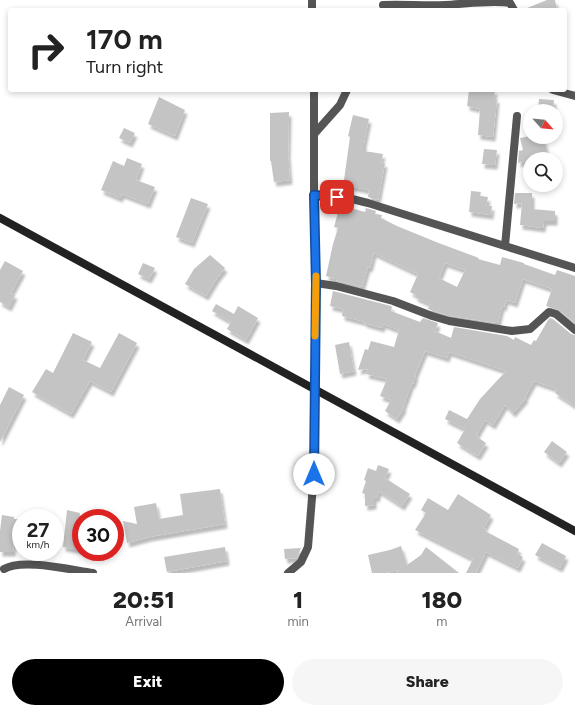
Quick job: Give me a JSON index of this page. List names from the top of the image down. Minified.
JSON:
{"north":"bottom right","page":{"turn":["170 m","Turn right"],"speed":"27 km/h","limit":"30","eta":["20:51","Arrival","1","min","180","m"],"buttons":["Exit","Share"]}}
